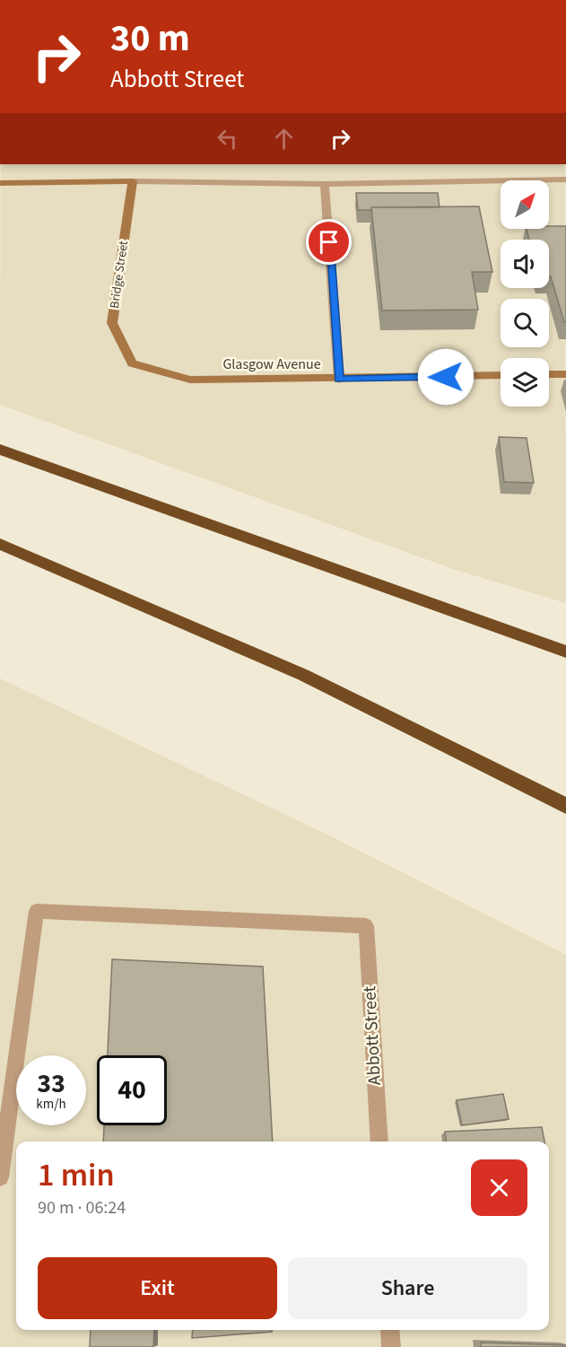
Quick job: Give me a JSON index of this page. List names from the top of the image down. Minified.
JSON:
{"streets":{"street":["Bridge Street","Glasgow Avenue","Abbott Street"]},"crossings":[["Bridge Street","Glasgow Avenue"]],"north":"top right","page":{"turn":["30 m","Abbott Street"],"speed":"33 km/h","limit":"40","heading":["1 min","90 m · 06:24"],"buttons":["Exit","Share"]}}
